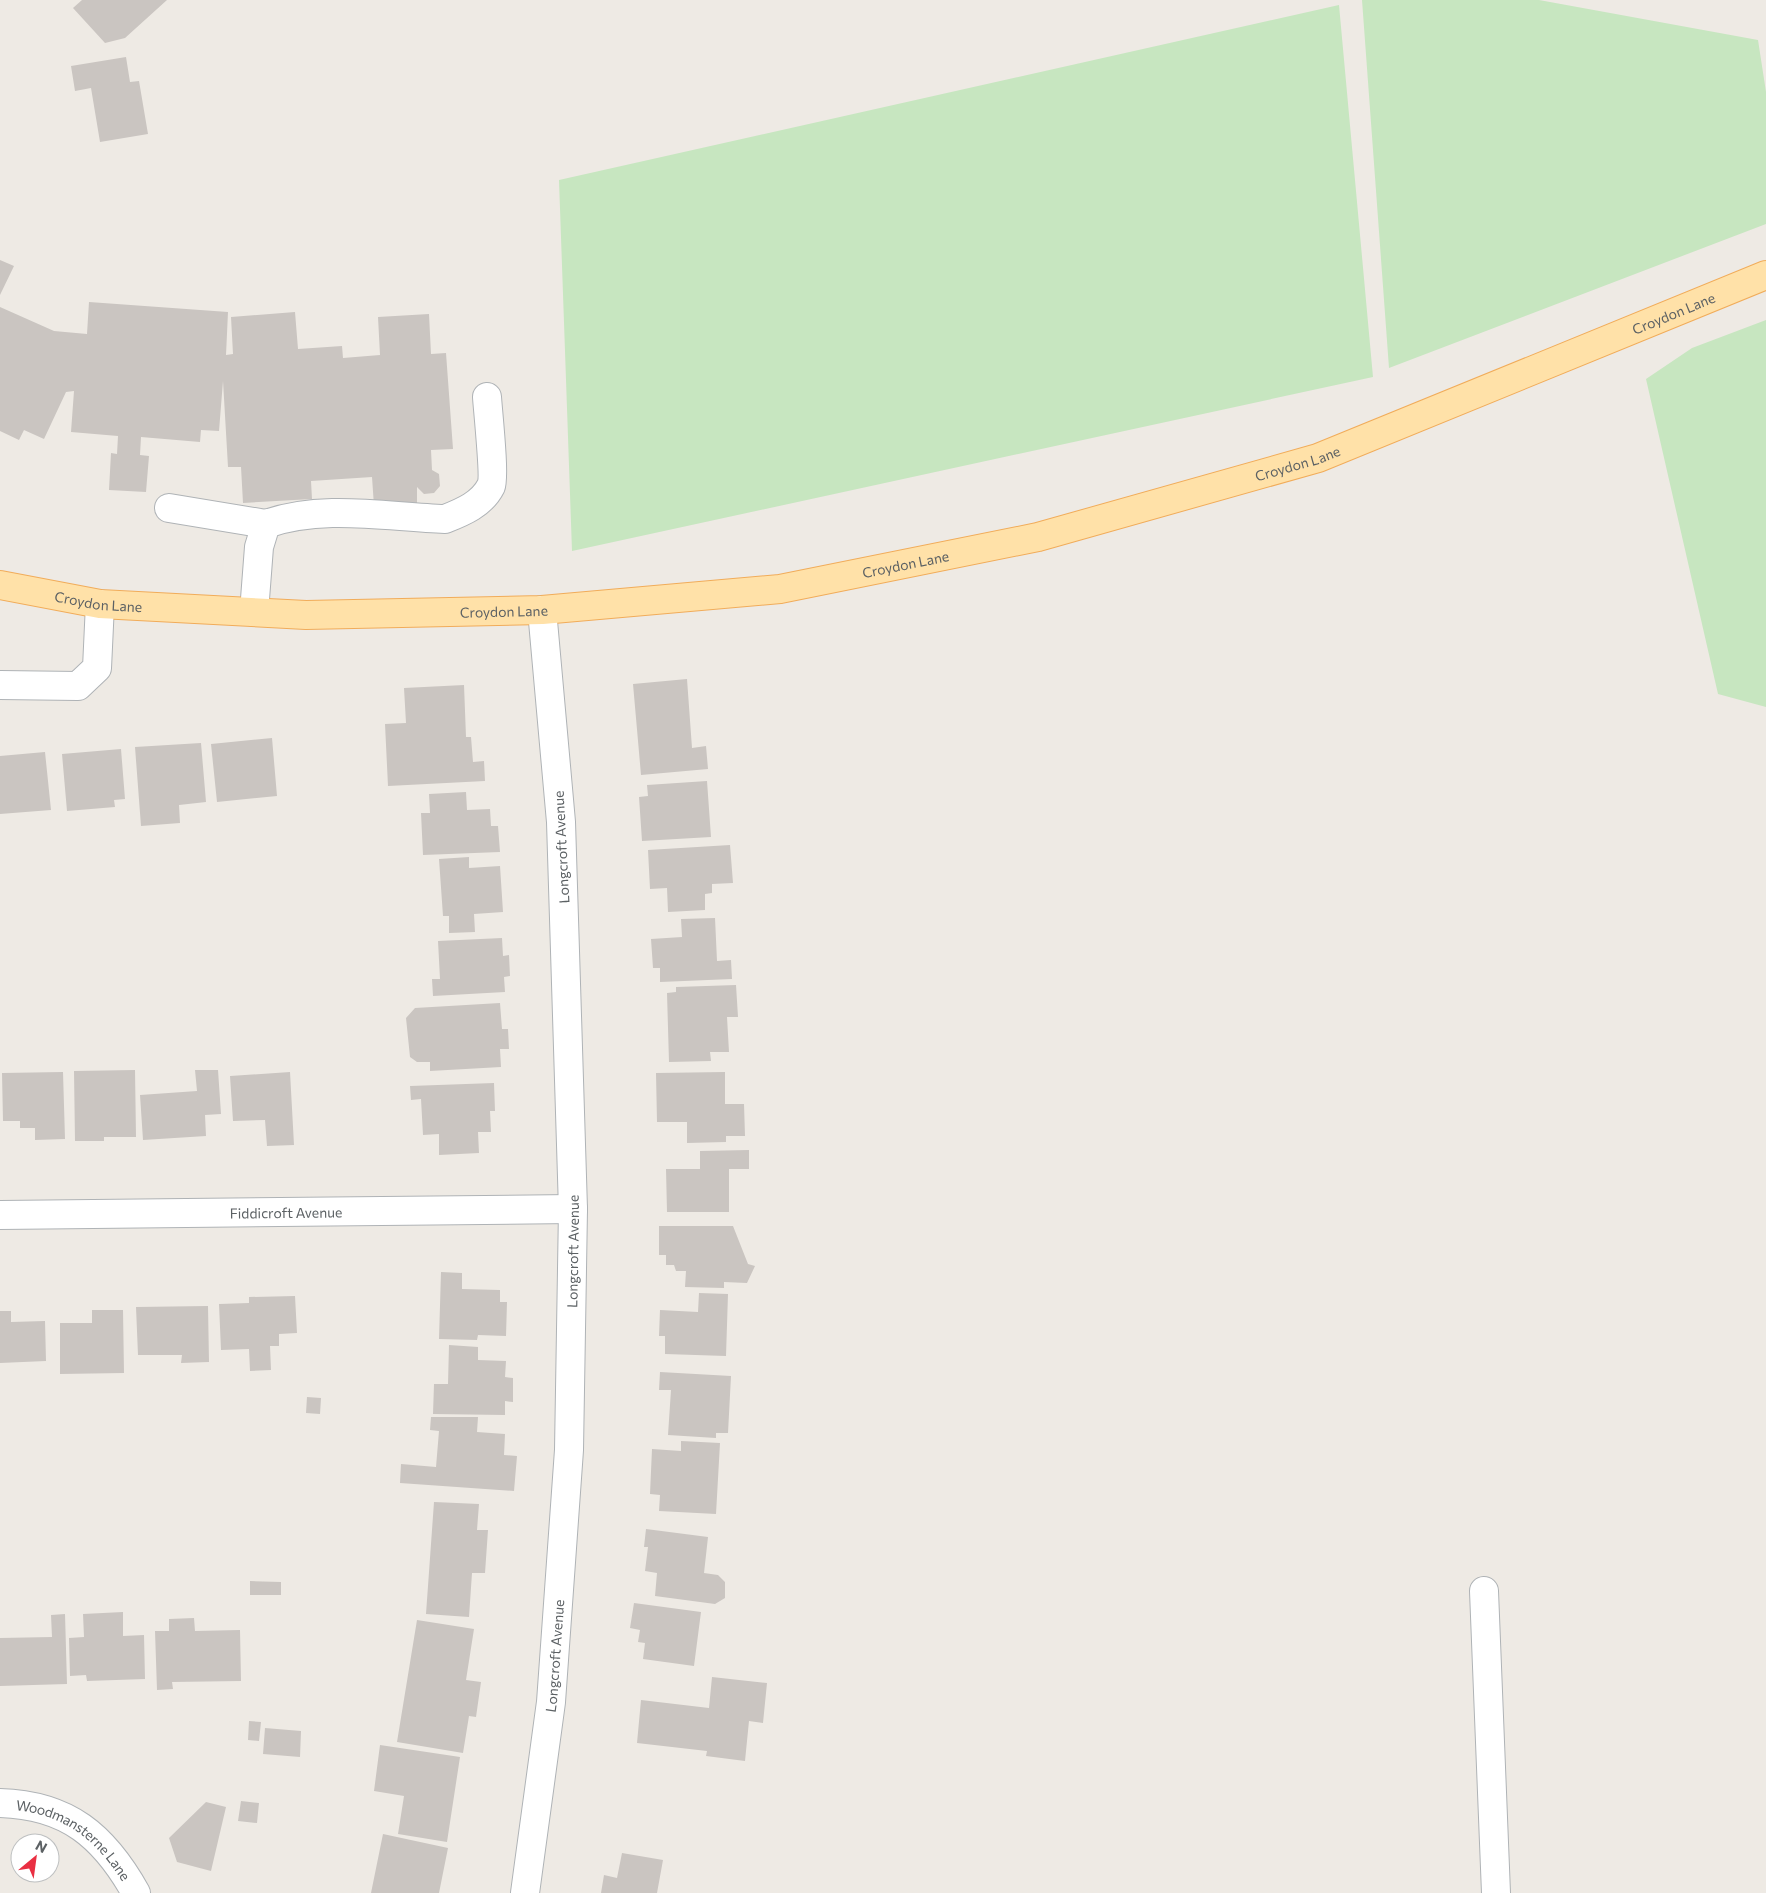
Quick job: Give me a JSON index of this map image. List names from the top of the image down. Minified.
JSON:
{"streets":{"main road":["Croydon Lane"],"street":["Longcroft Avenue","Fiddicroft Avenue","Woodmansterne Lane"]},"crossings":[["Croydon Lane","Longcroft Avenue"],["Longcroft Avenue","Fiddicroft Avenue"]],"north":"top right"}
